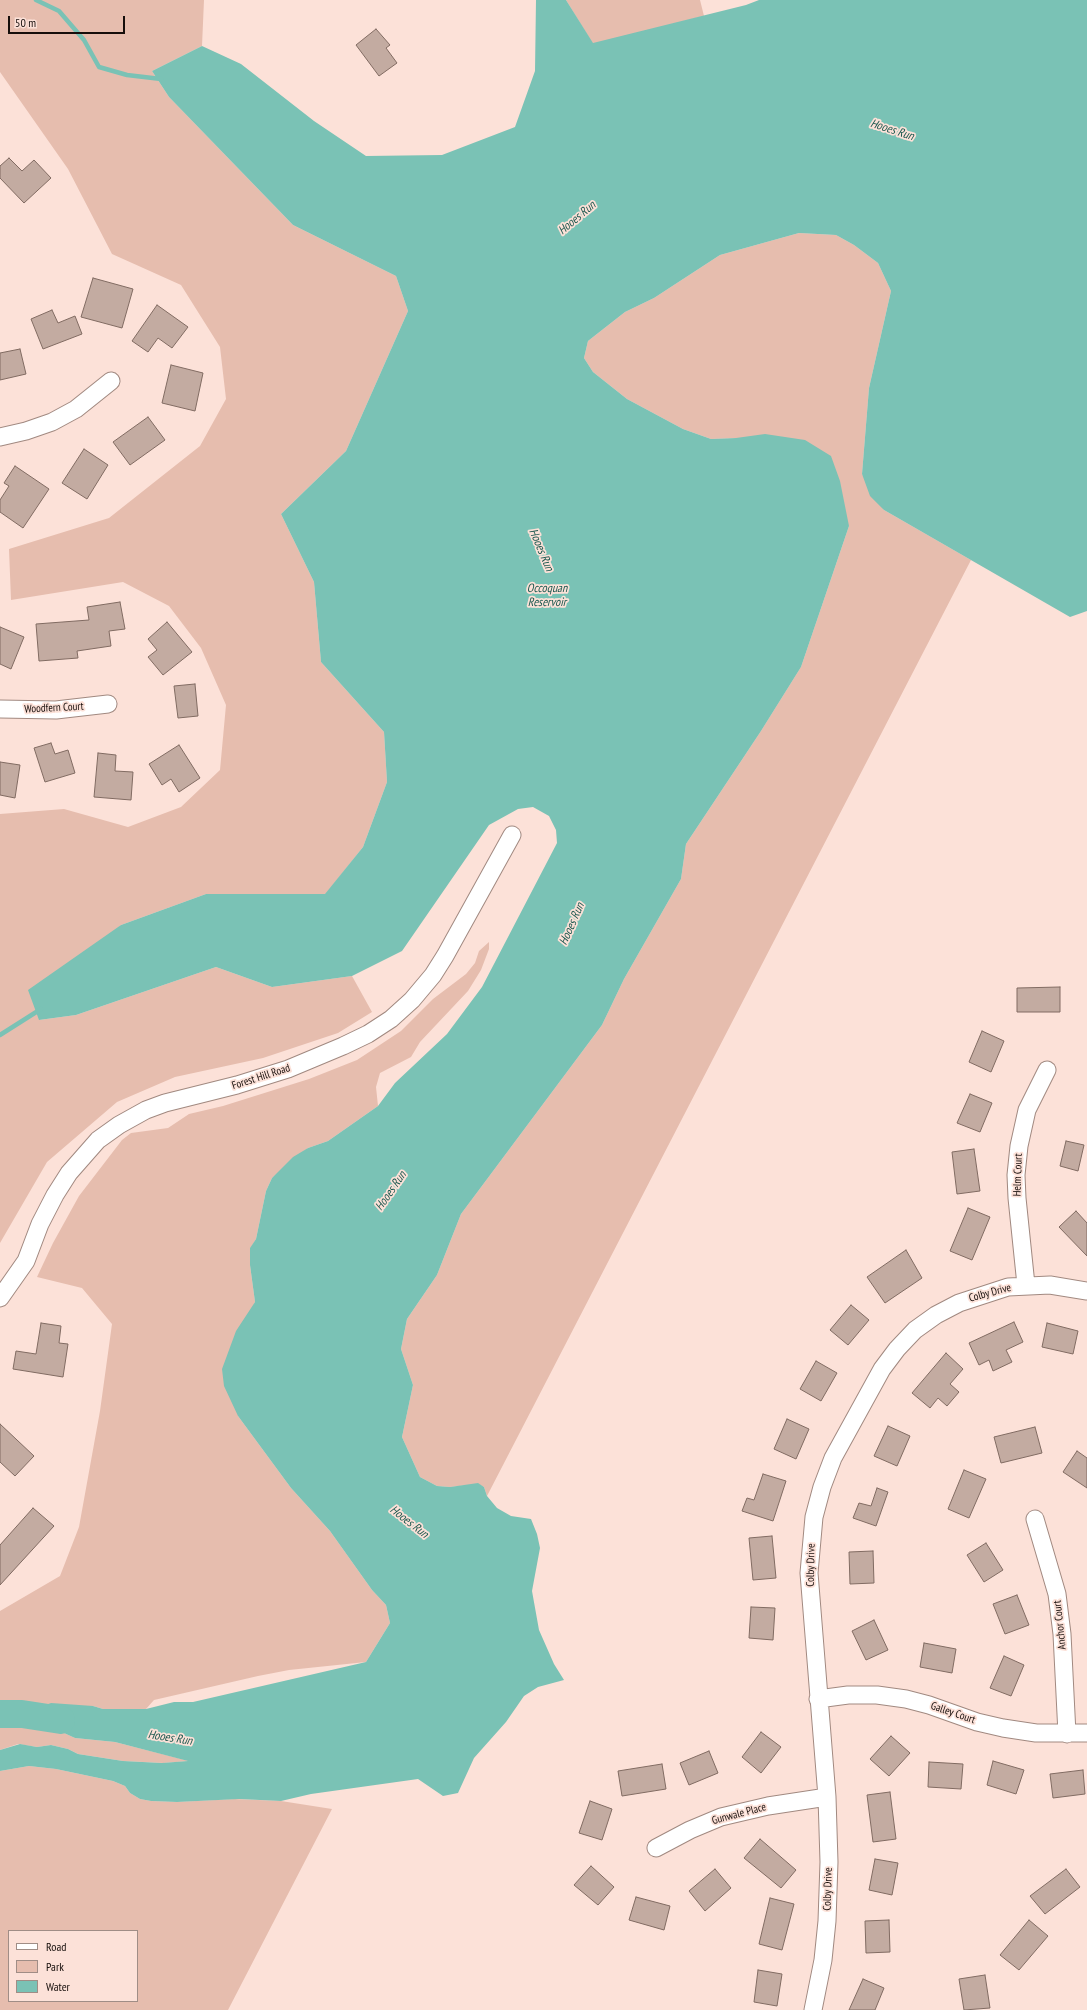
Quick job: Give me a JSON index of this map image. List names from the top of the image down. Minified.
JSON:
{"streets":{"street":["Woodfern Court","Forest Hill Road","Helm Court","Colby Drive","Anchor Court","Galley Court","Gunwale Place"]},"crossings":[["Helm Court","Colby Drive"],["Colby Drive","Galley Court"],["Colby Drive","Gunwale Place"],["Anchor Court","Galley Court"]],"water":["Hooes Run","Occoquan Reservoir"],"legend":["Road","Park","Water"],"scale_bar":"50 m"}
